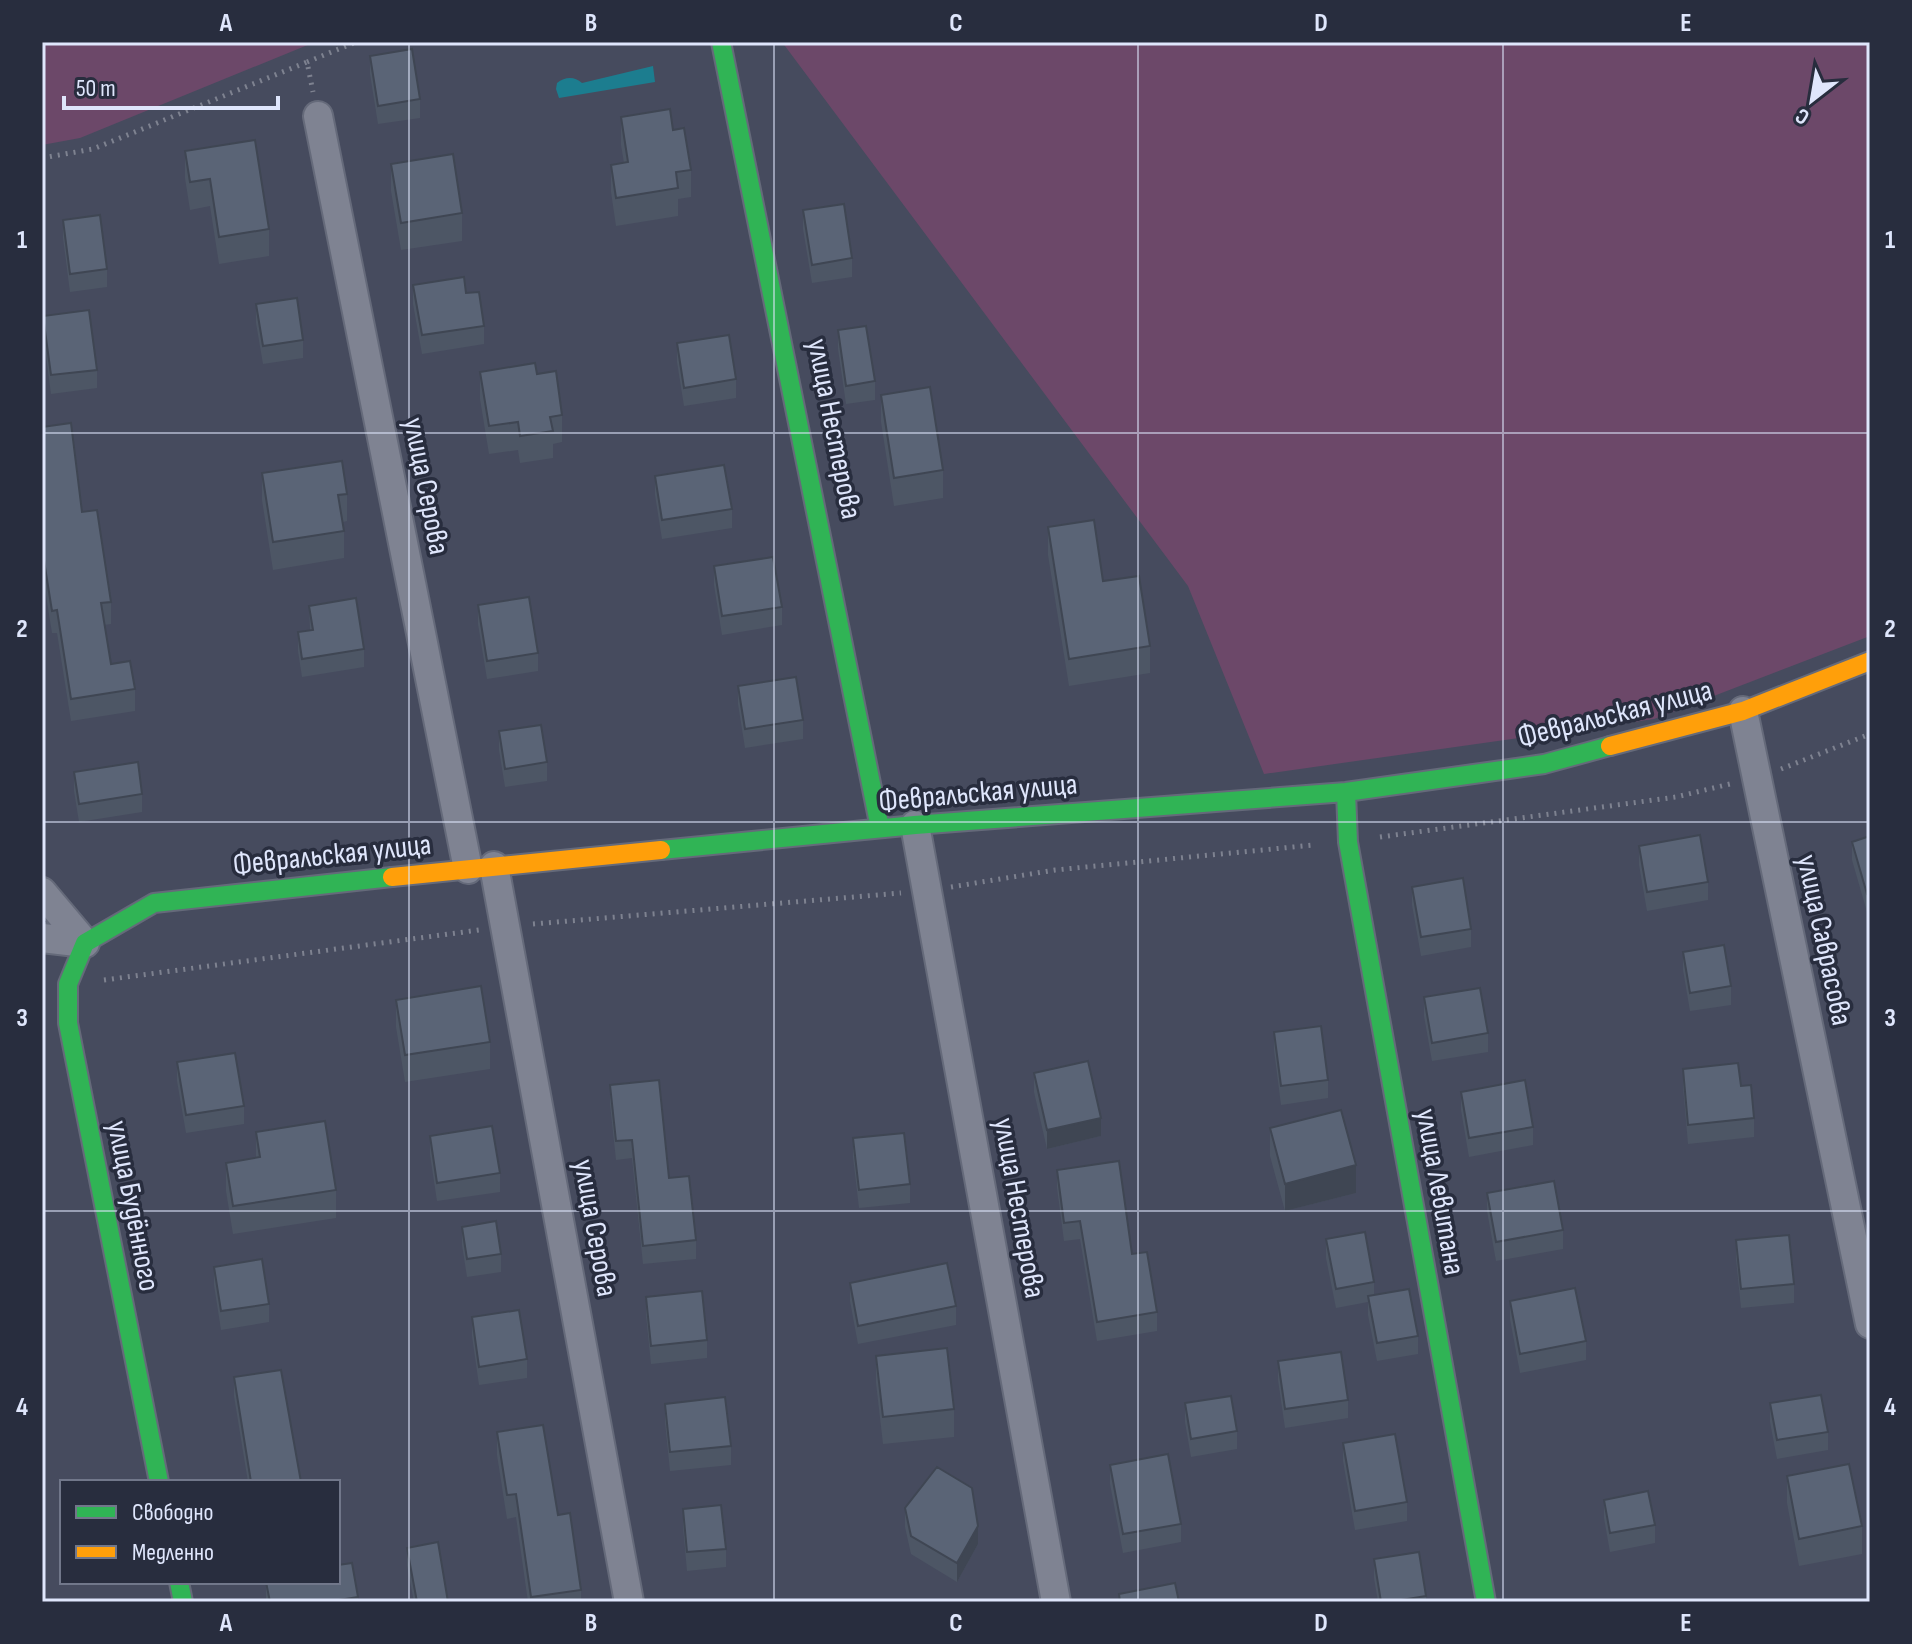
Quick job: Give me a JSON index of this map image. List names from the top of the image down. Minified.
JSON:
{"streets":{"main road":["улица Нестерова","Февральская улица","улица Левитана","улица Будённого"],"street":["улица Серова","улица Саврасова"]},"crossings":[["улица Нестерова","Февральская улица"],["улица Серова","Февральская улица"],["Февральская улица","улица Саврасова"],["Февральская улица","улица Левитана"],["Февральская улица","улица Будённого"]],"legend":["Свободно","Медленно"],"scale_bar":"50 m","north":"bottom left","grid":{"columns":["A","B","C","D","E"],"rows":["1","2","3","4"]}}
